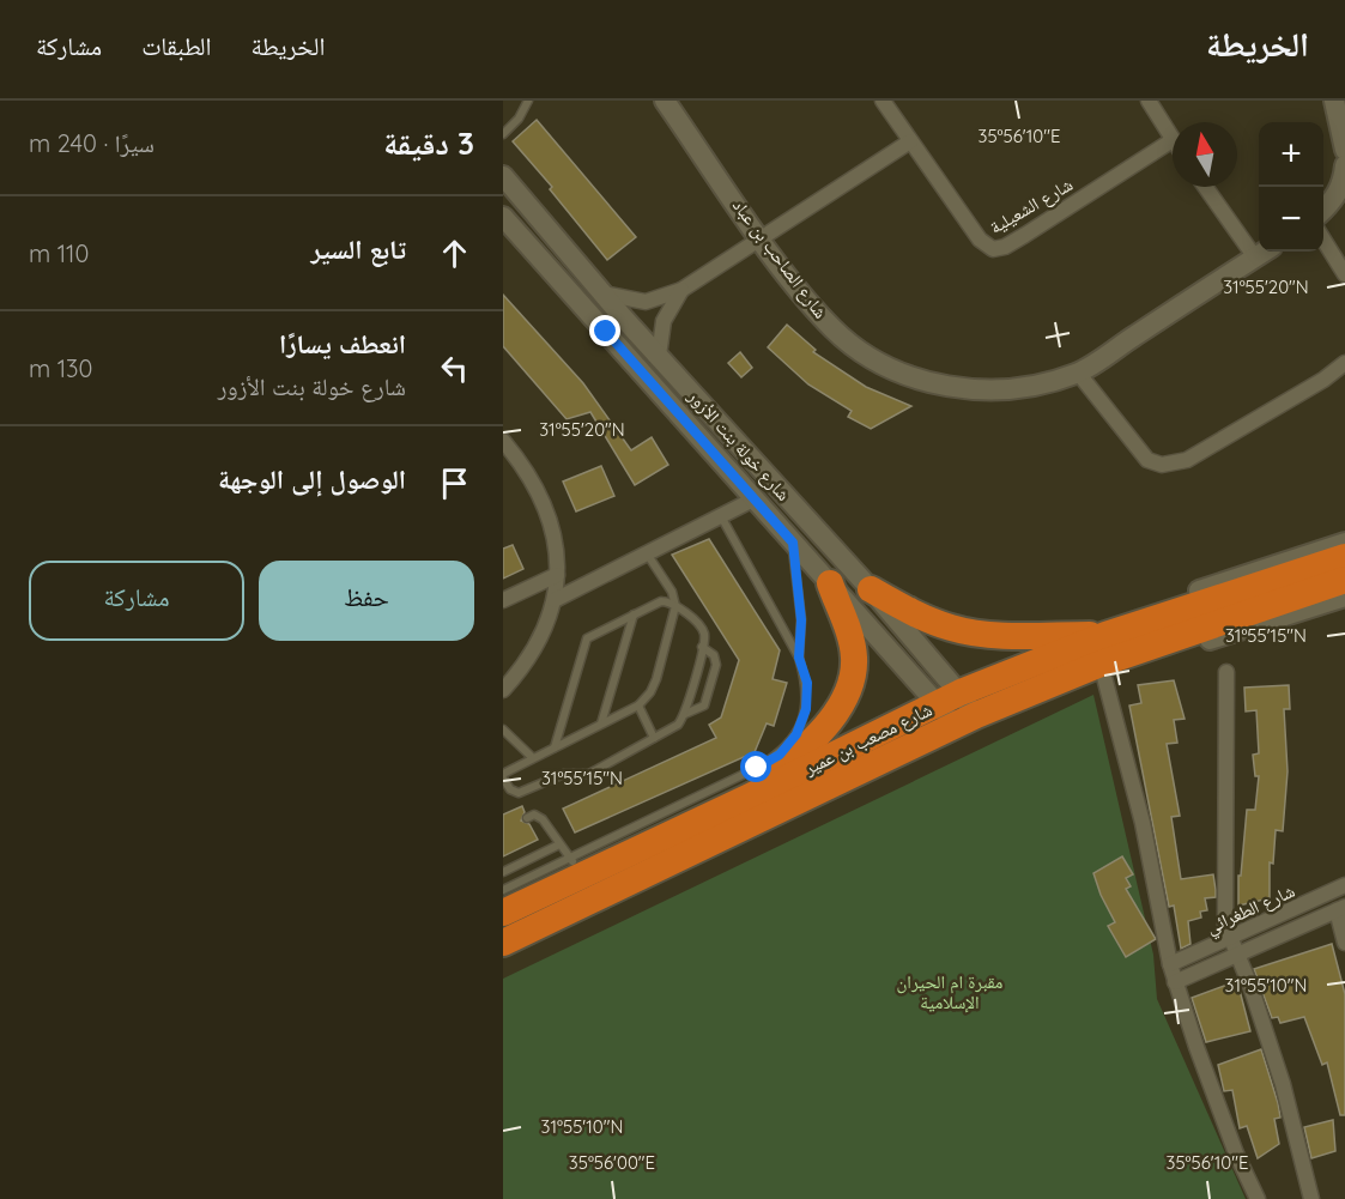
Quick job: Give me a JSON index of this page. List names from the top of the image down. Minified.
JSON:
{"streets":{"highway":["شارع مصعب بن عمير"],"street":["شارع الشعيلية","شارع الصاحب بن عباد","شارع خولة بنت الأزور","شارع الطغرائي"]},"crossings":[["شارع خولة بنت الأزور","شارع مصعب بن عمير"]],"parks":["مقبرة ام الحيران الإسلامية"],"north":"top","page":{"header":"الخريطة","nav":["الخريطة","الطبقات","مشاركة"],"heading":["3 دقيقة","سيرًا · 240 m"],"map_buttons":["+","−"],"list":[["تابع السير","110 m"],["انعطف يسارًا","شارع خولة بنت الأزور","130 m"],"الوصول إلى الوجهة"],"buttons":["حفظ","مشاركة"]},"coordinates":["35°56'10\"E","31°55'20\"N","31°55'15\"N","31°55'10\"N","35°56'00\"E"]}
